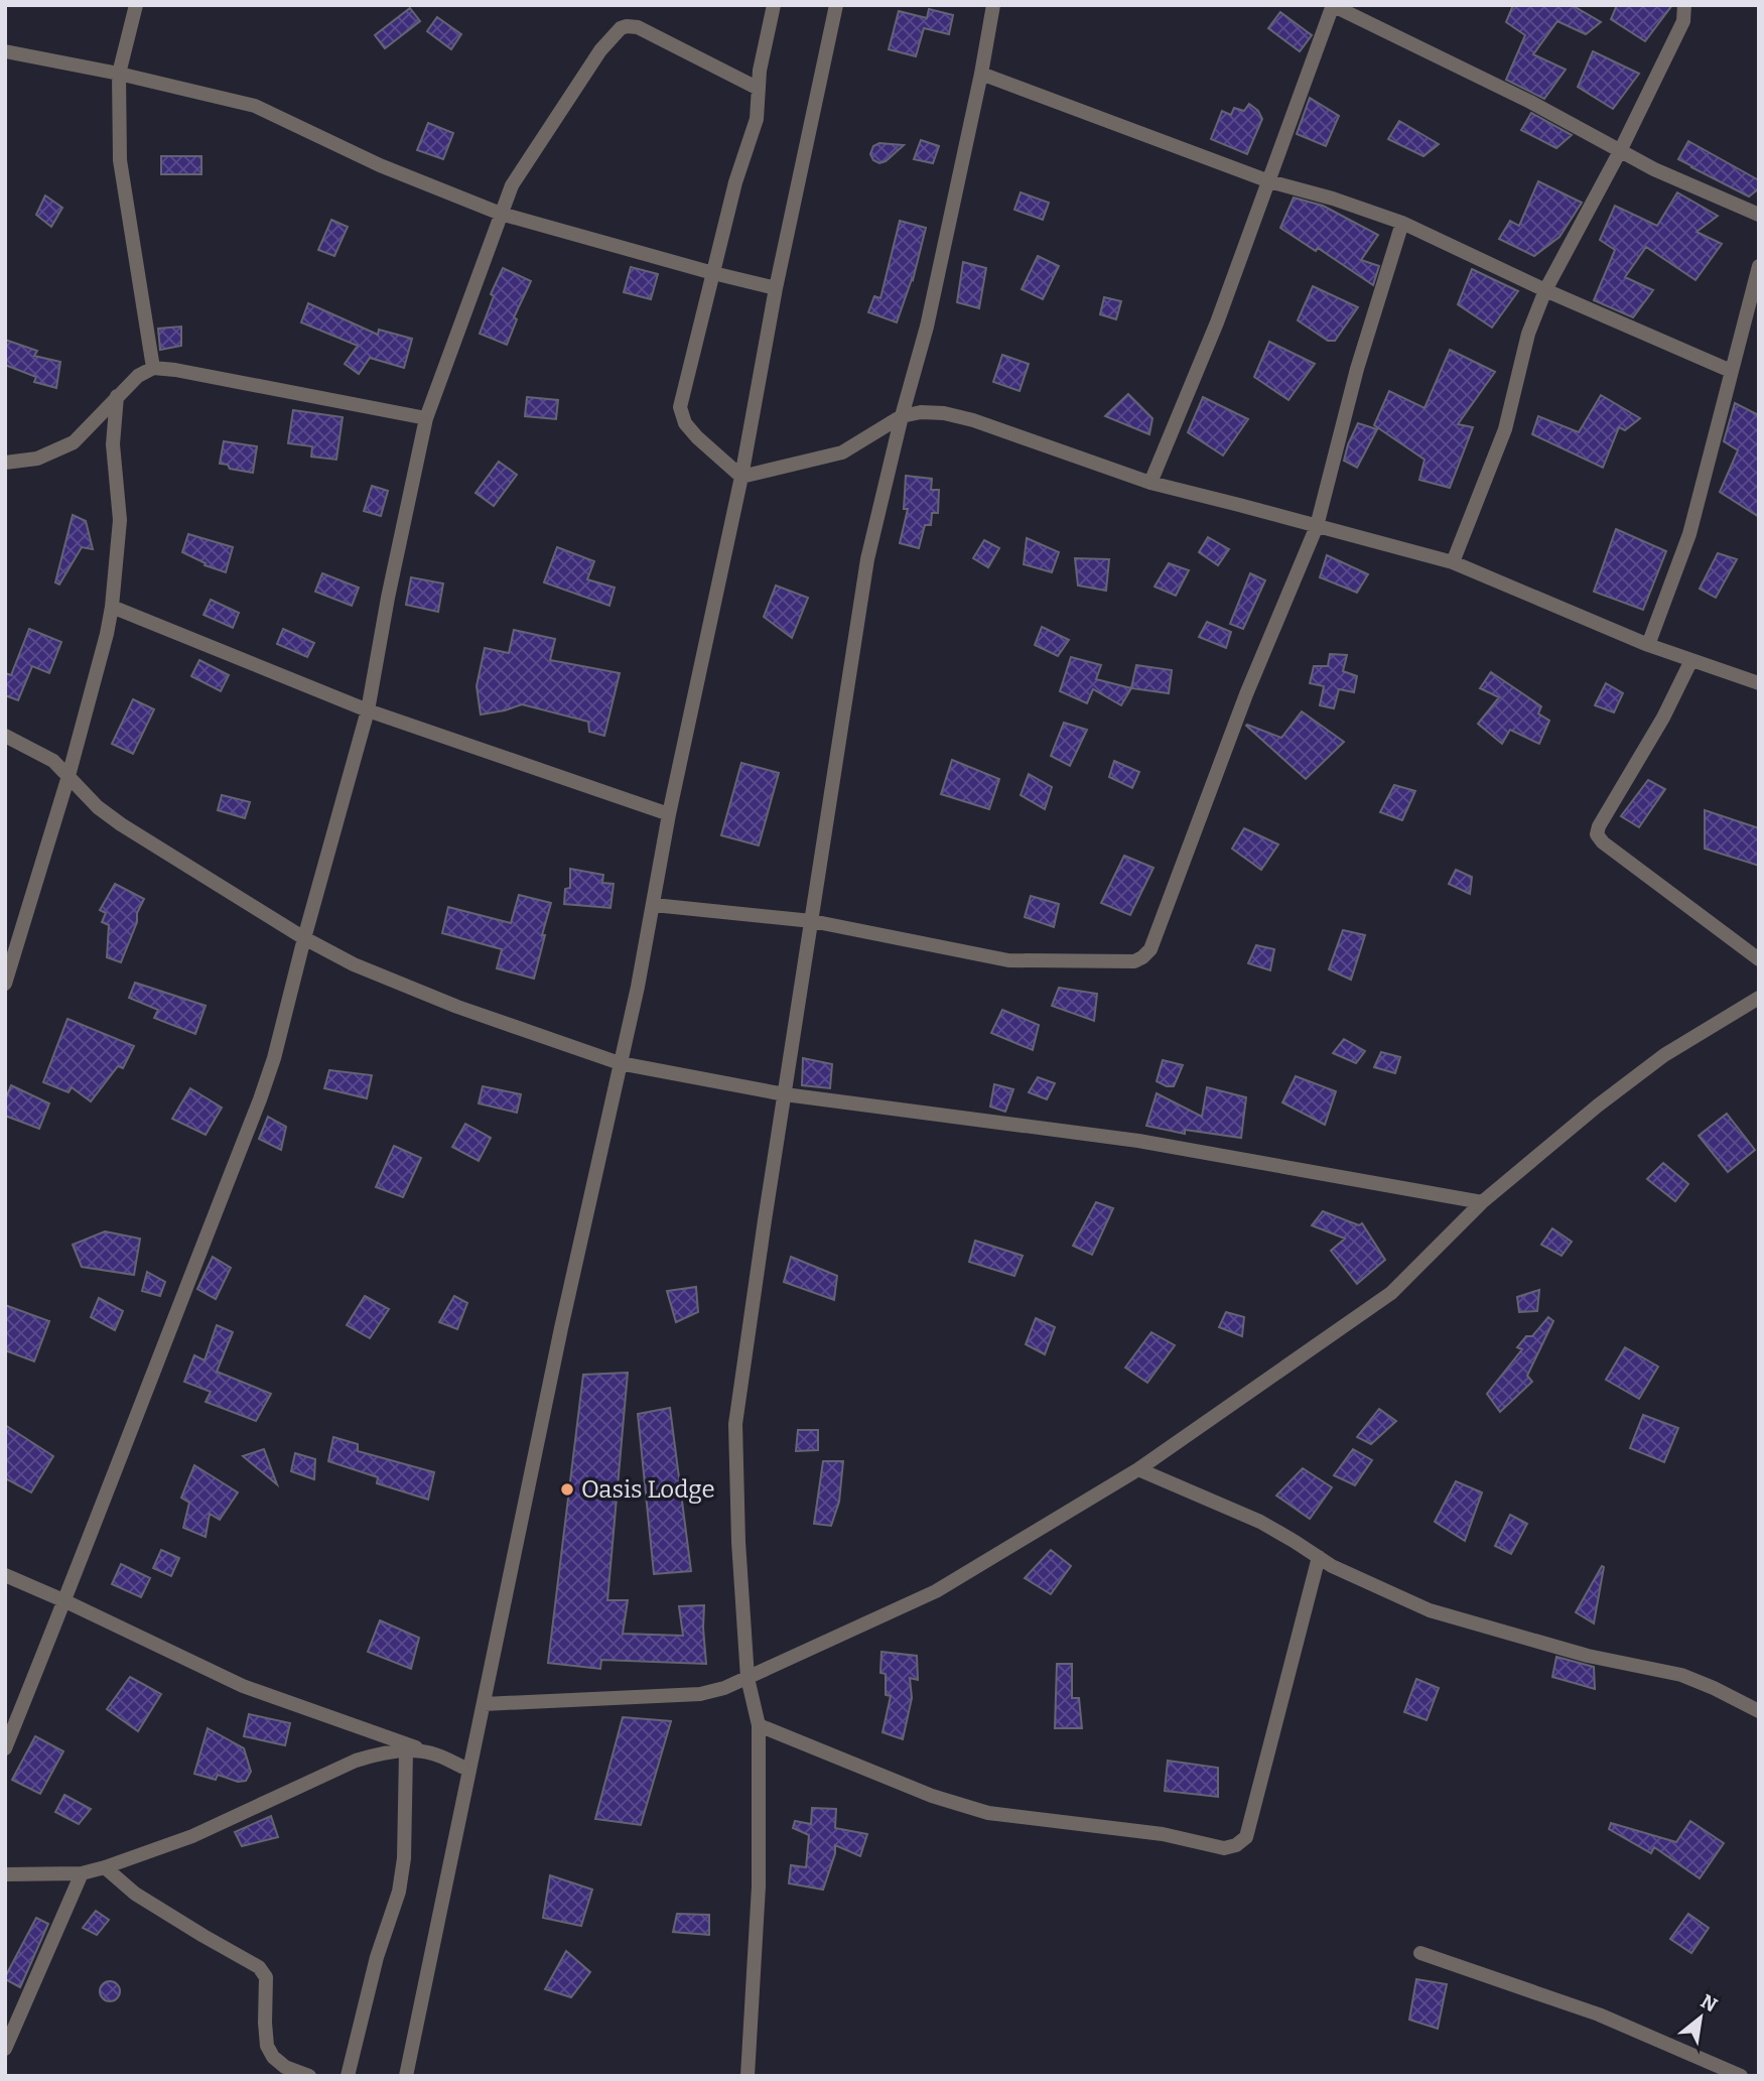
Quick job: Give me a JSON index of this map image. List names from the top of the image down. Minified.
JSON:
{"places":["Oasis Lodge"],"north":"top right"}
